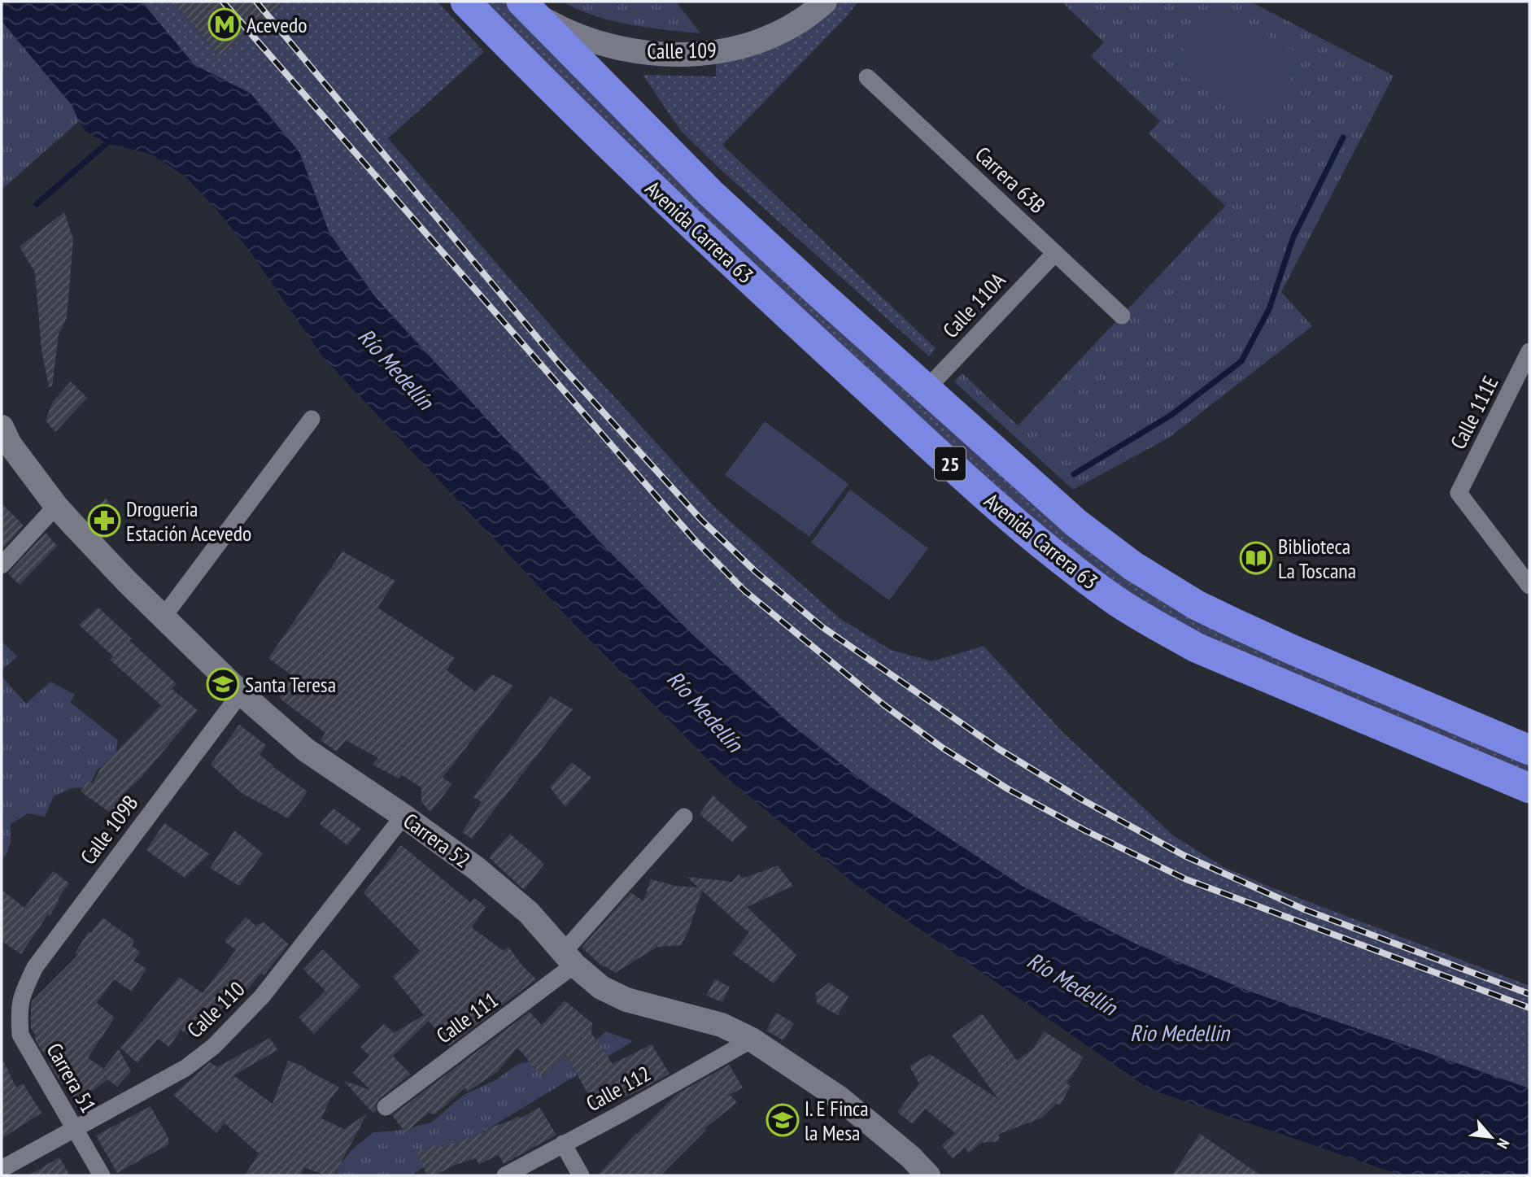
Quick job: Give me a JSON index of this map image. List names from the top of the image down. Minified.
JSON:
{"streets":{"highway":["Avenida Carrera 63","25"],"main road":["Calle 109","Carrera 52"],"street":["Carrera 63B","Calle 110A","Calle 111E","Calle 109B","Calle 110","Calle 111","Carrera 51","Calle 112"]},"crossings":[["Calle 109","Avenida Carrera 63"],["Carrera 63B","Calle 110A"],["Avenida Carrera 63","Calle 110A"],["Calle 109B","Carrera 52"],["Calle 109B","Carrera 51"],["Carrera 52","Calle 110"],["Carrera 52","Calle 111"],["Carrera 52","Calle 112"],["Calle 110","Carrera 51"]],"water":["Río Medellín","Rio Medellin"],"places":{"metro station":["Acevedo"],"pharmacy":["Drogueria Estación Acevedo"],"library":["Biblioteca La Toscana"],"school or university":["Santa Teresa","I. E Finca la Mesa"]},"north":"bottom right"}
